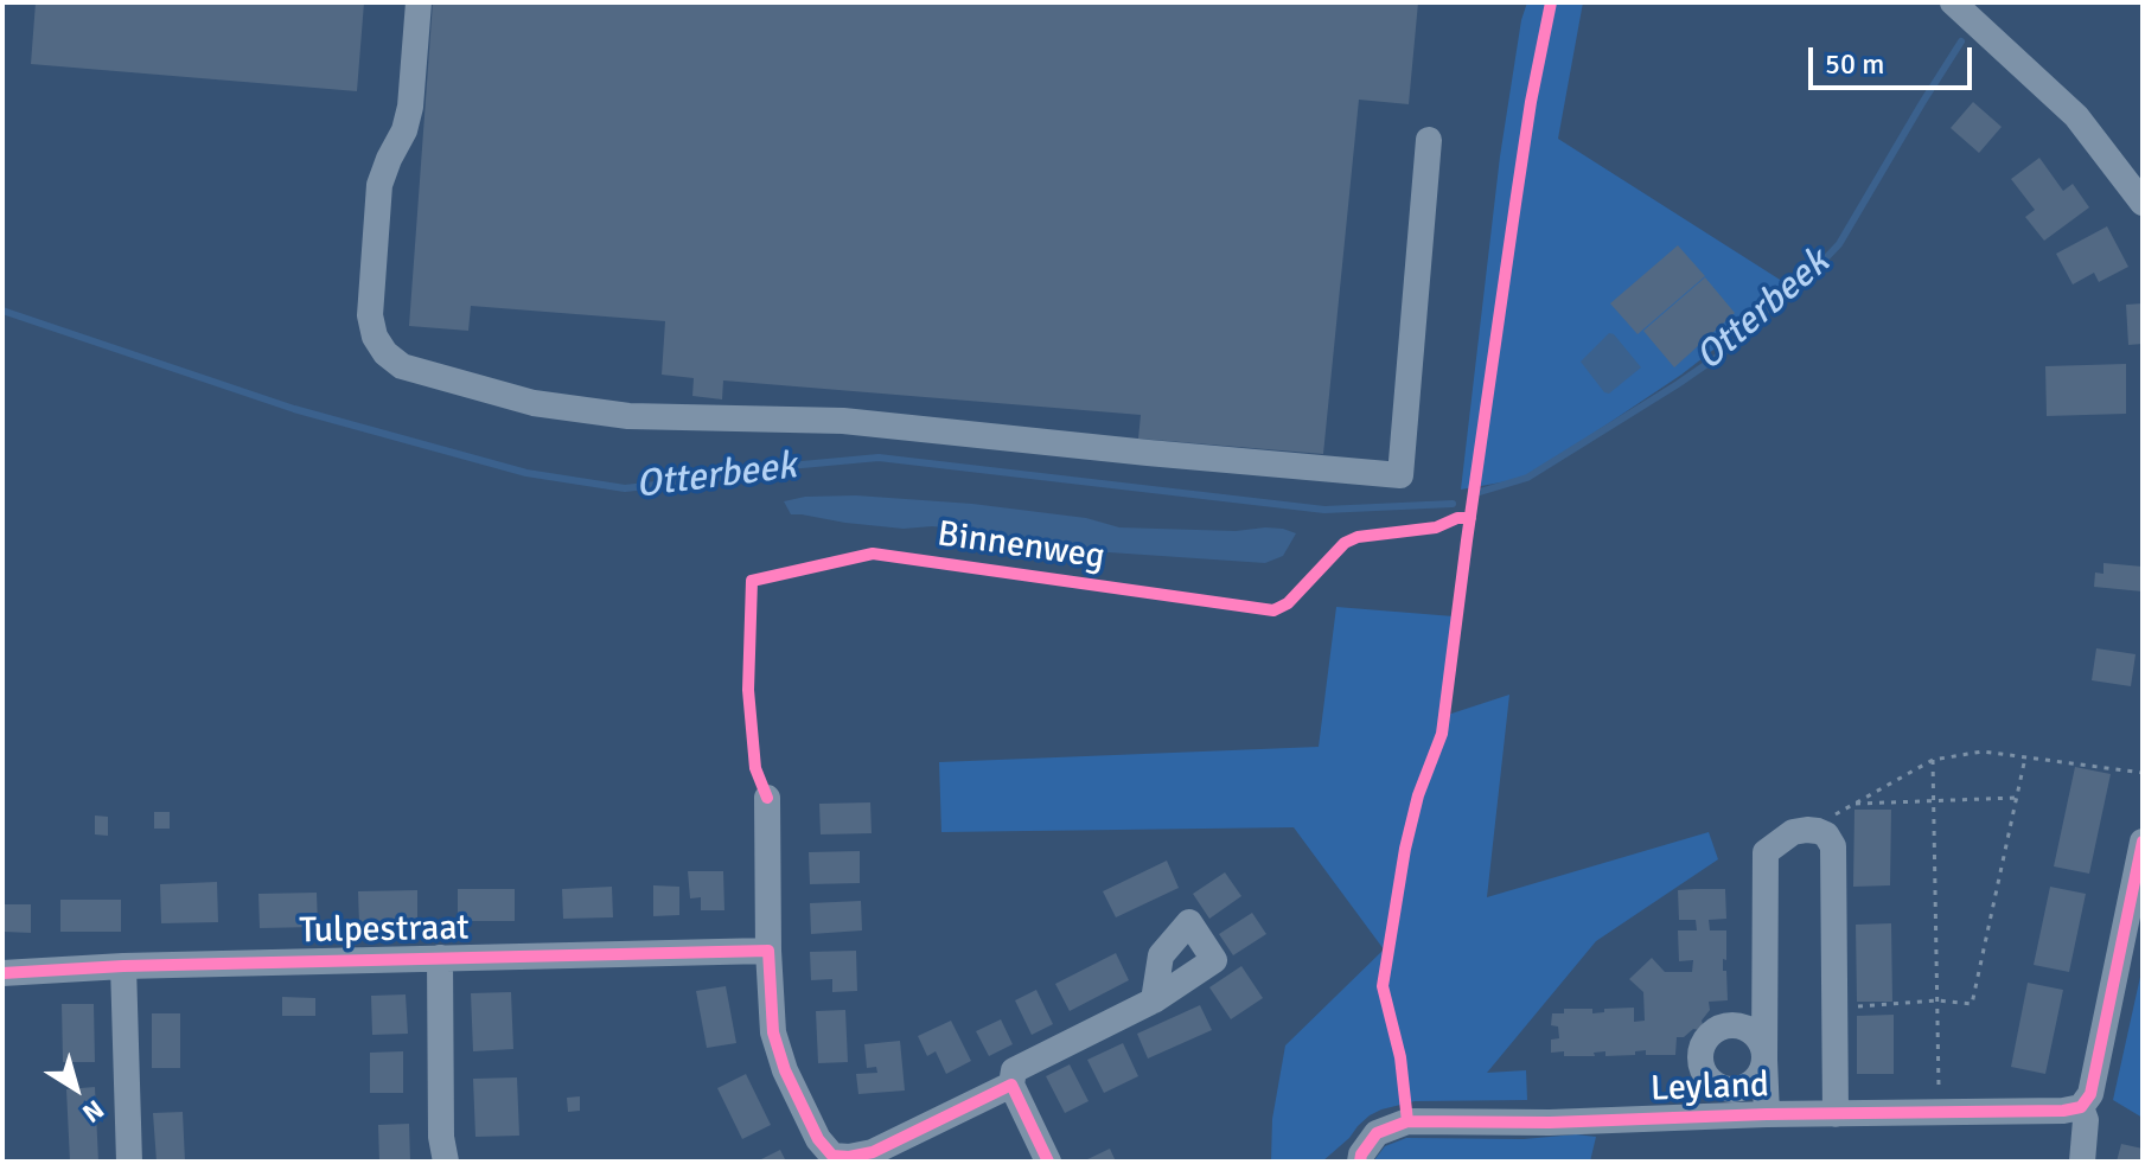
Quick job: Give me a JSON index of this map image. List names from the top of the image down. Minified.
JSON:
{"streets":{"street":["Tulpestraat","Leyland"],"cycle path":["Binnenweg"]},"water":["Otterbeek"],"scale_bar":"50 m","north":"bottom right"}
